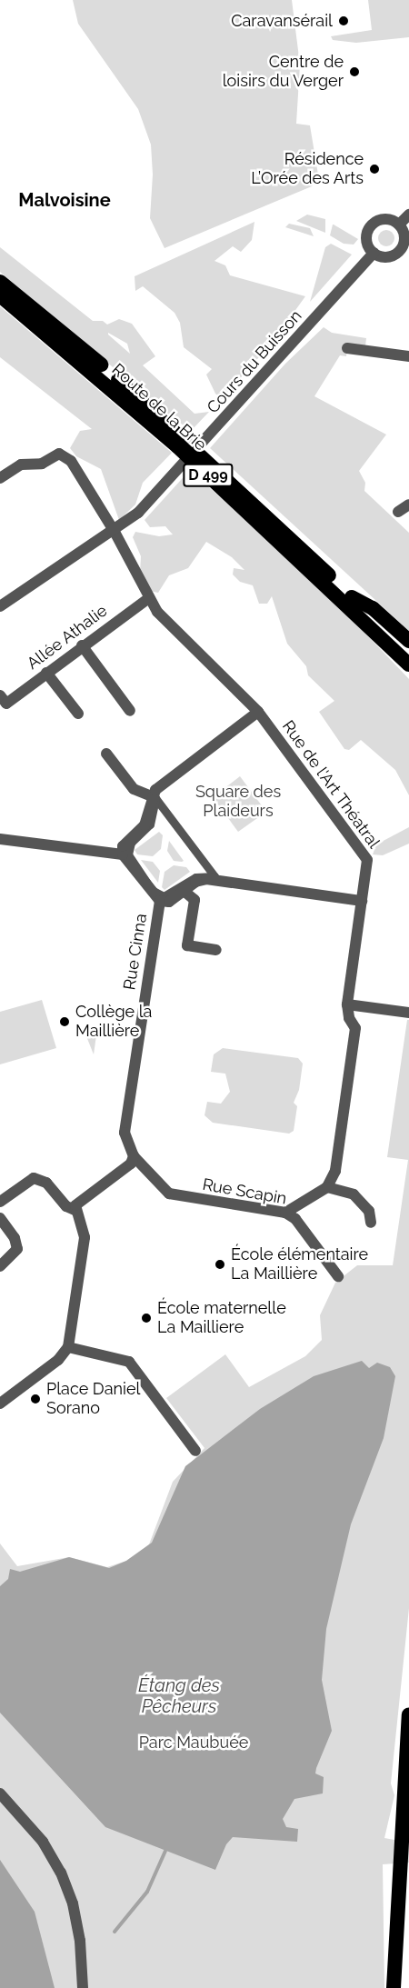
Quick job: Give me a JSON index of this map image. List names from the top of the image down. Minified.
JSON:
{"streets":{"highway":["Route de la Brie","D 499"],"street":["Cours du Buisson","Allée Athalie","Rue de l'Art Théatral","Rue Cinna","Rue Scapin"]},"crossings":[["Cours du Buisson","Rue de l'Art Théatral"],["Allée Athalie","Rue de l'Art Théatral"],["Rue Cinna","Rue Scapin"]],"districts":["Malvoisine"],"water":["Étang des Pêcheurs"],"parks":["Square des Plaideurs","Parc Maubuée"],"places":["Caravansérail","Centre de loisirs du Verger","Résidence L’Orée des Arts","Collège la Maillière","École élémentaire La Maillière","École maternelle La Mailliere","Place Daniel Sorano"]}
